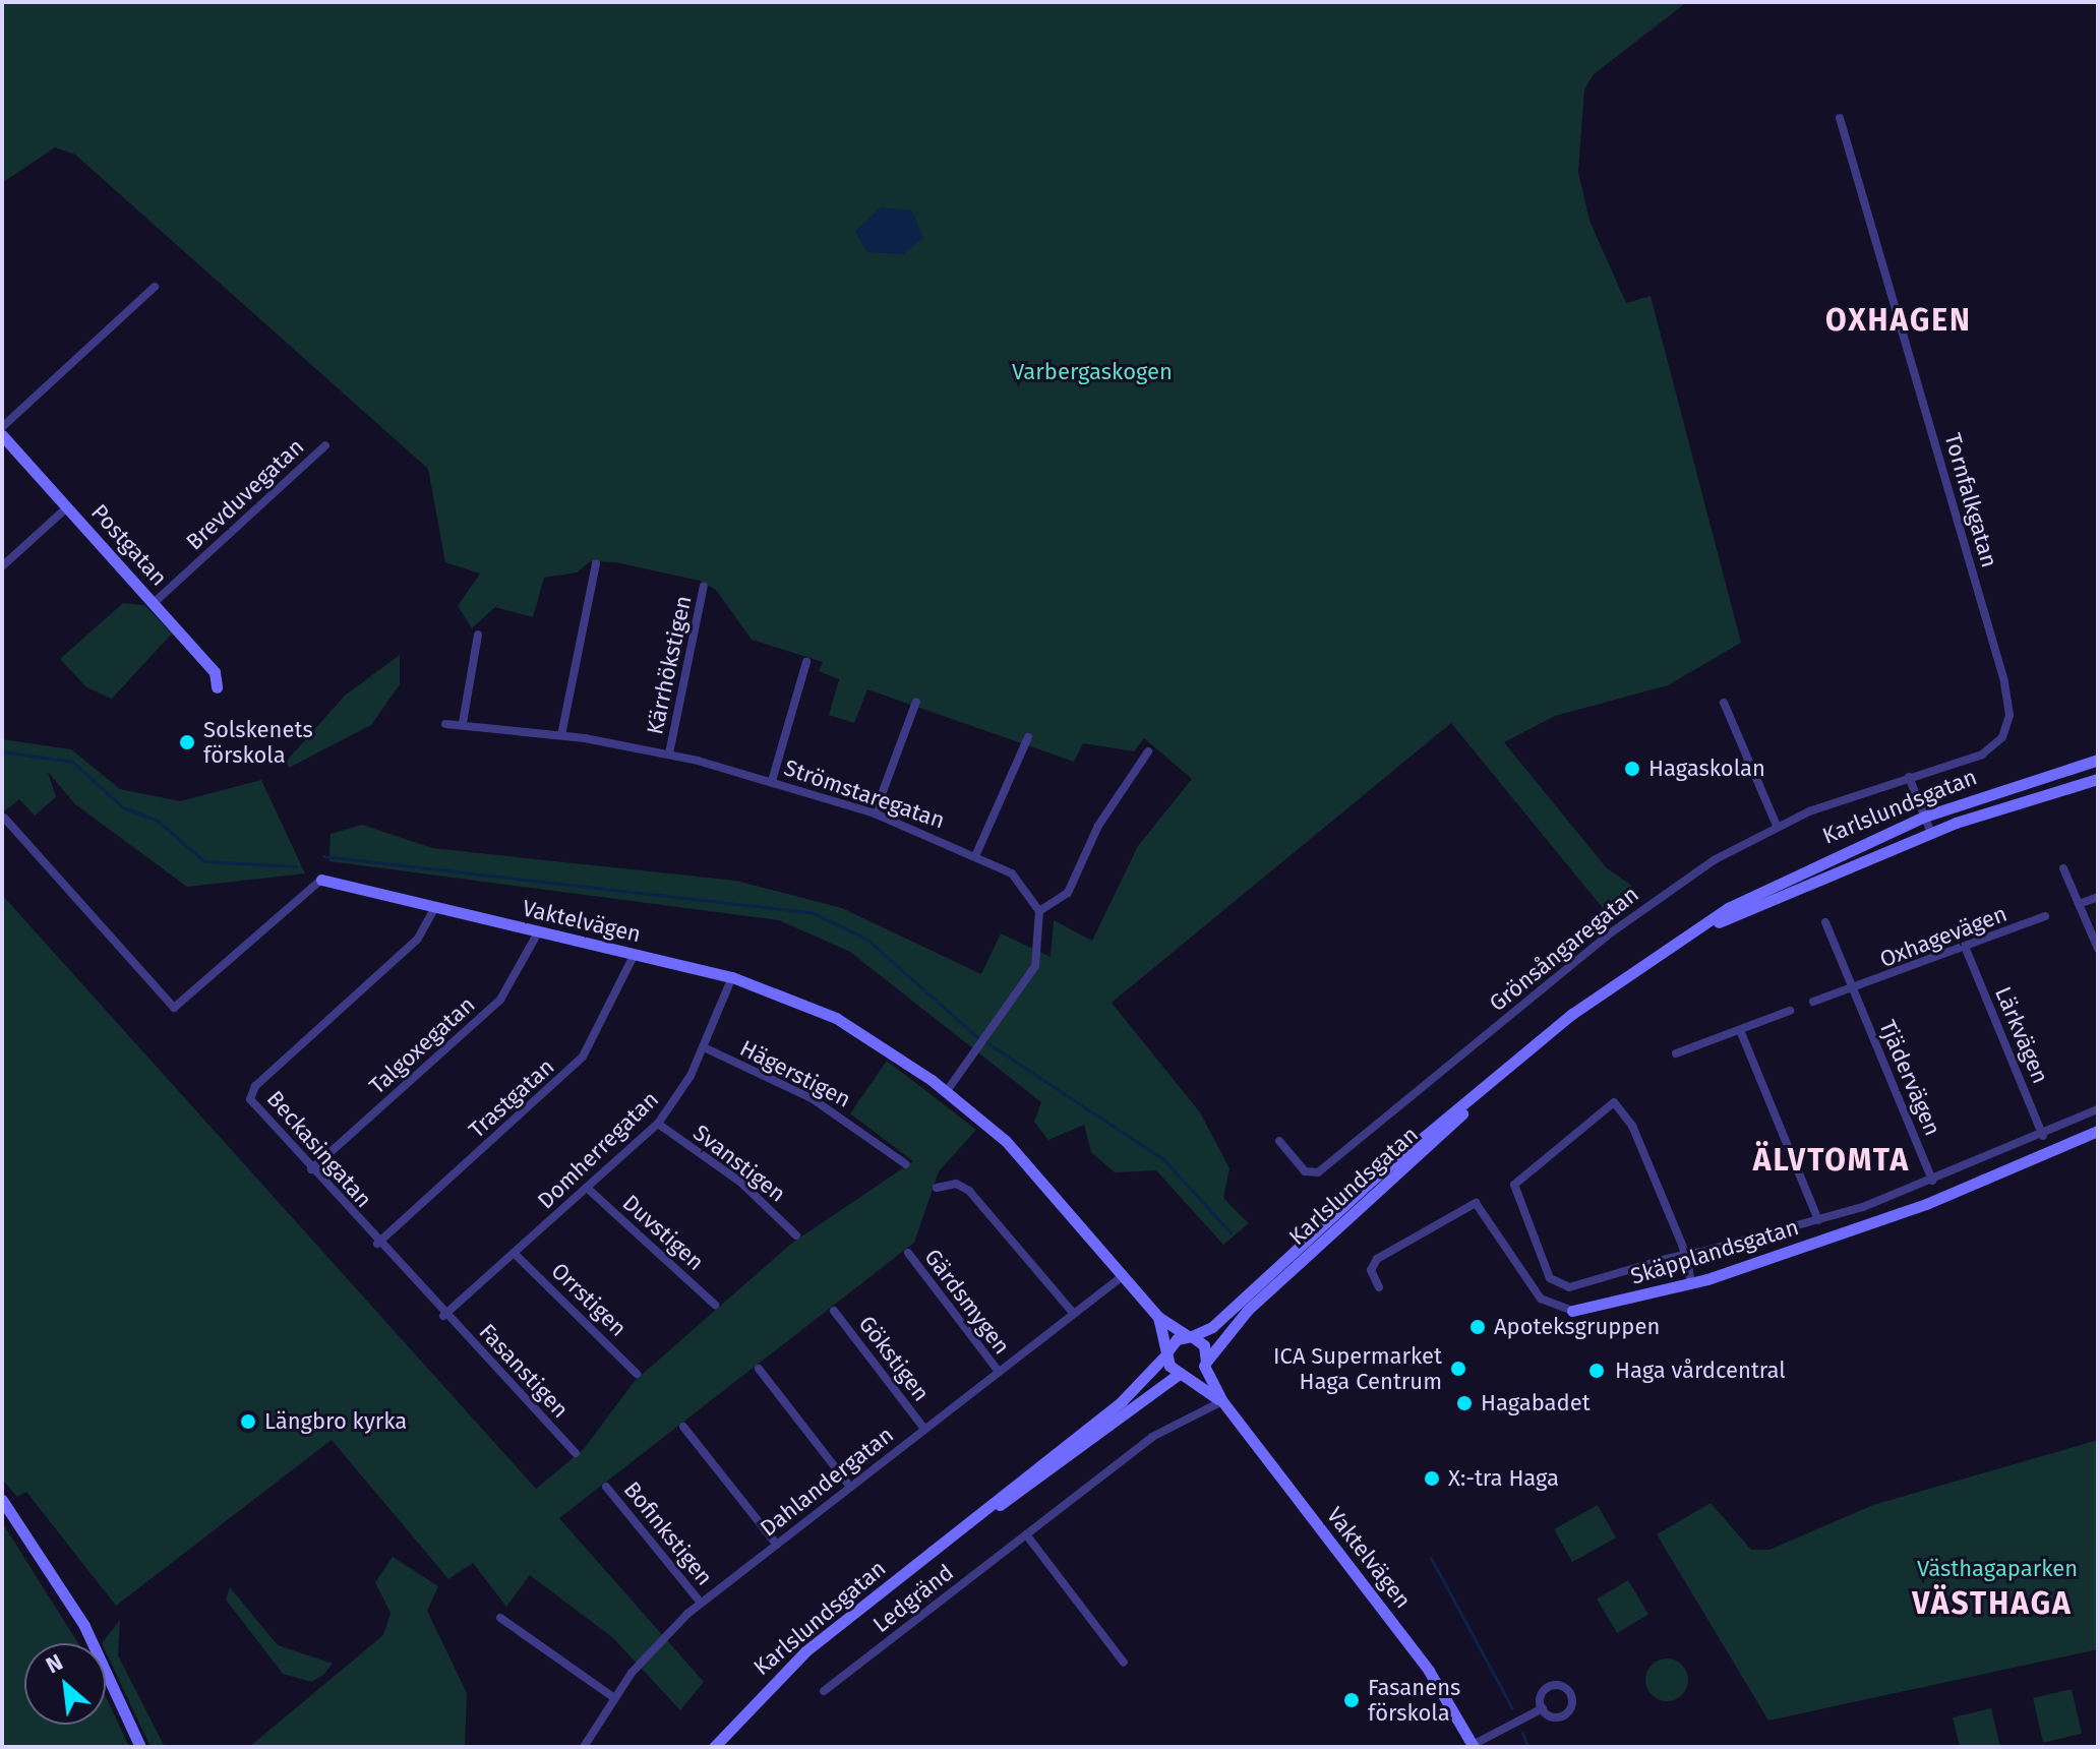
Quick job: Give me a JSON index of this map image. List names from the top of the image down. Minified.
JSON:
{"streets":{"main road":["Postgatan","Karlslundsgatan","Vaktelvägen","Skäpplandsgatan"],"street":["Brevduvegatan","Tornfalkgatan","Kärrhökstigen","Strömstaregatan","Oxhagevägen","Grönsångaregatan","Lärkvägen","Talgoxegatan","Hägerstigen","Tjädervägen","Trastgatan","Beckasingatan","Domherregatan","Svanstigen","Duvstigen","Orrstigen","Gärdsmygen","Gökstigen","Fasanstigen","Dahlandergatan","Bofinkstigen","Ledgränd"]},"crossings":[["Brevduvegatan","Postgatan"],["Tornfalkgatan","Grönsångaregatan"],["Kärrhökstigen","Strömstaregatan"],["Karlslundsgatan","Vaktelvägen"],["Vaktelvägen","Talgoxegatan"],["Vaktelvägen","Trastgatan"],["Vaktelvägen","Beckasingatan"],["Vaktelvägen","Domherregatan"],["Vaktelvägen","Dahlandergatan"],["Vaktelvägen","Ledgränd"],["Oxhagevägen","Lärkvägen"],["Oxhagevägen","Tjädervägen"],["Talgoxegatan","Beckasingatan"],["Hägerstigen","Domherregatan"],["Trastgatan","Beckasingatan"],["Beckasingatan","Domherregatan"],["Beckasingatan","Fasanstigen"],["Domherregatan","Svanstigen"],["Domherregatan","Duvstigen"],["Domherregatan","Orrstigen"],["Domherregatan","Fasanstigen"],["Gärdsmygen","Dahlandergatan"],["Gökstigen","Dahlandergatan"],["Dahlandergatan","Bofinkstigen"]],"districts":["OXHAGEN","ÄLVTOMTA","VÄSTHAGA"],"parks":["Varbergaskogen","Västhagaparken"],"places":["Solskenets förskola","Hagaskolan","Apoteksgruppen","ICA Supermarket Haga Centrum","Haga vårdcentral","Hagabadet","Längbro kyrka","X:-tra Haga","Fasanens förskola"],"north":"top left"}
